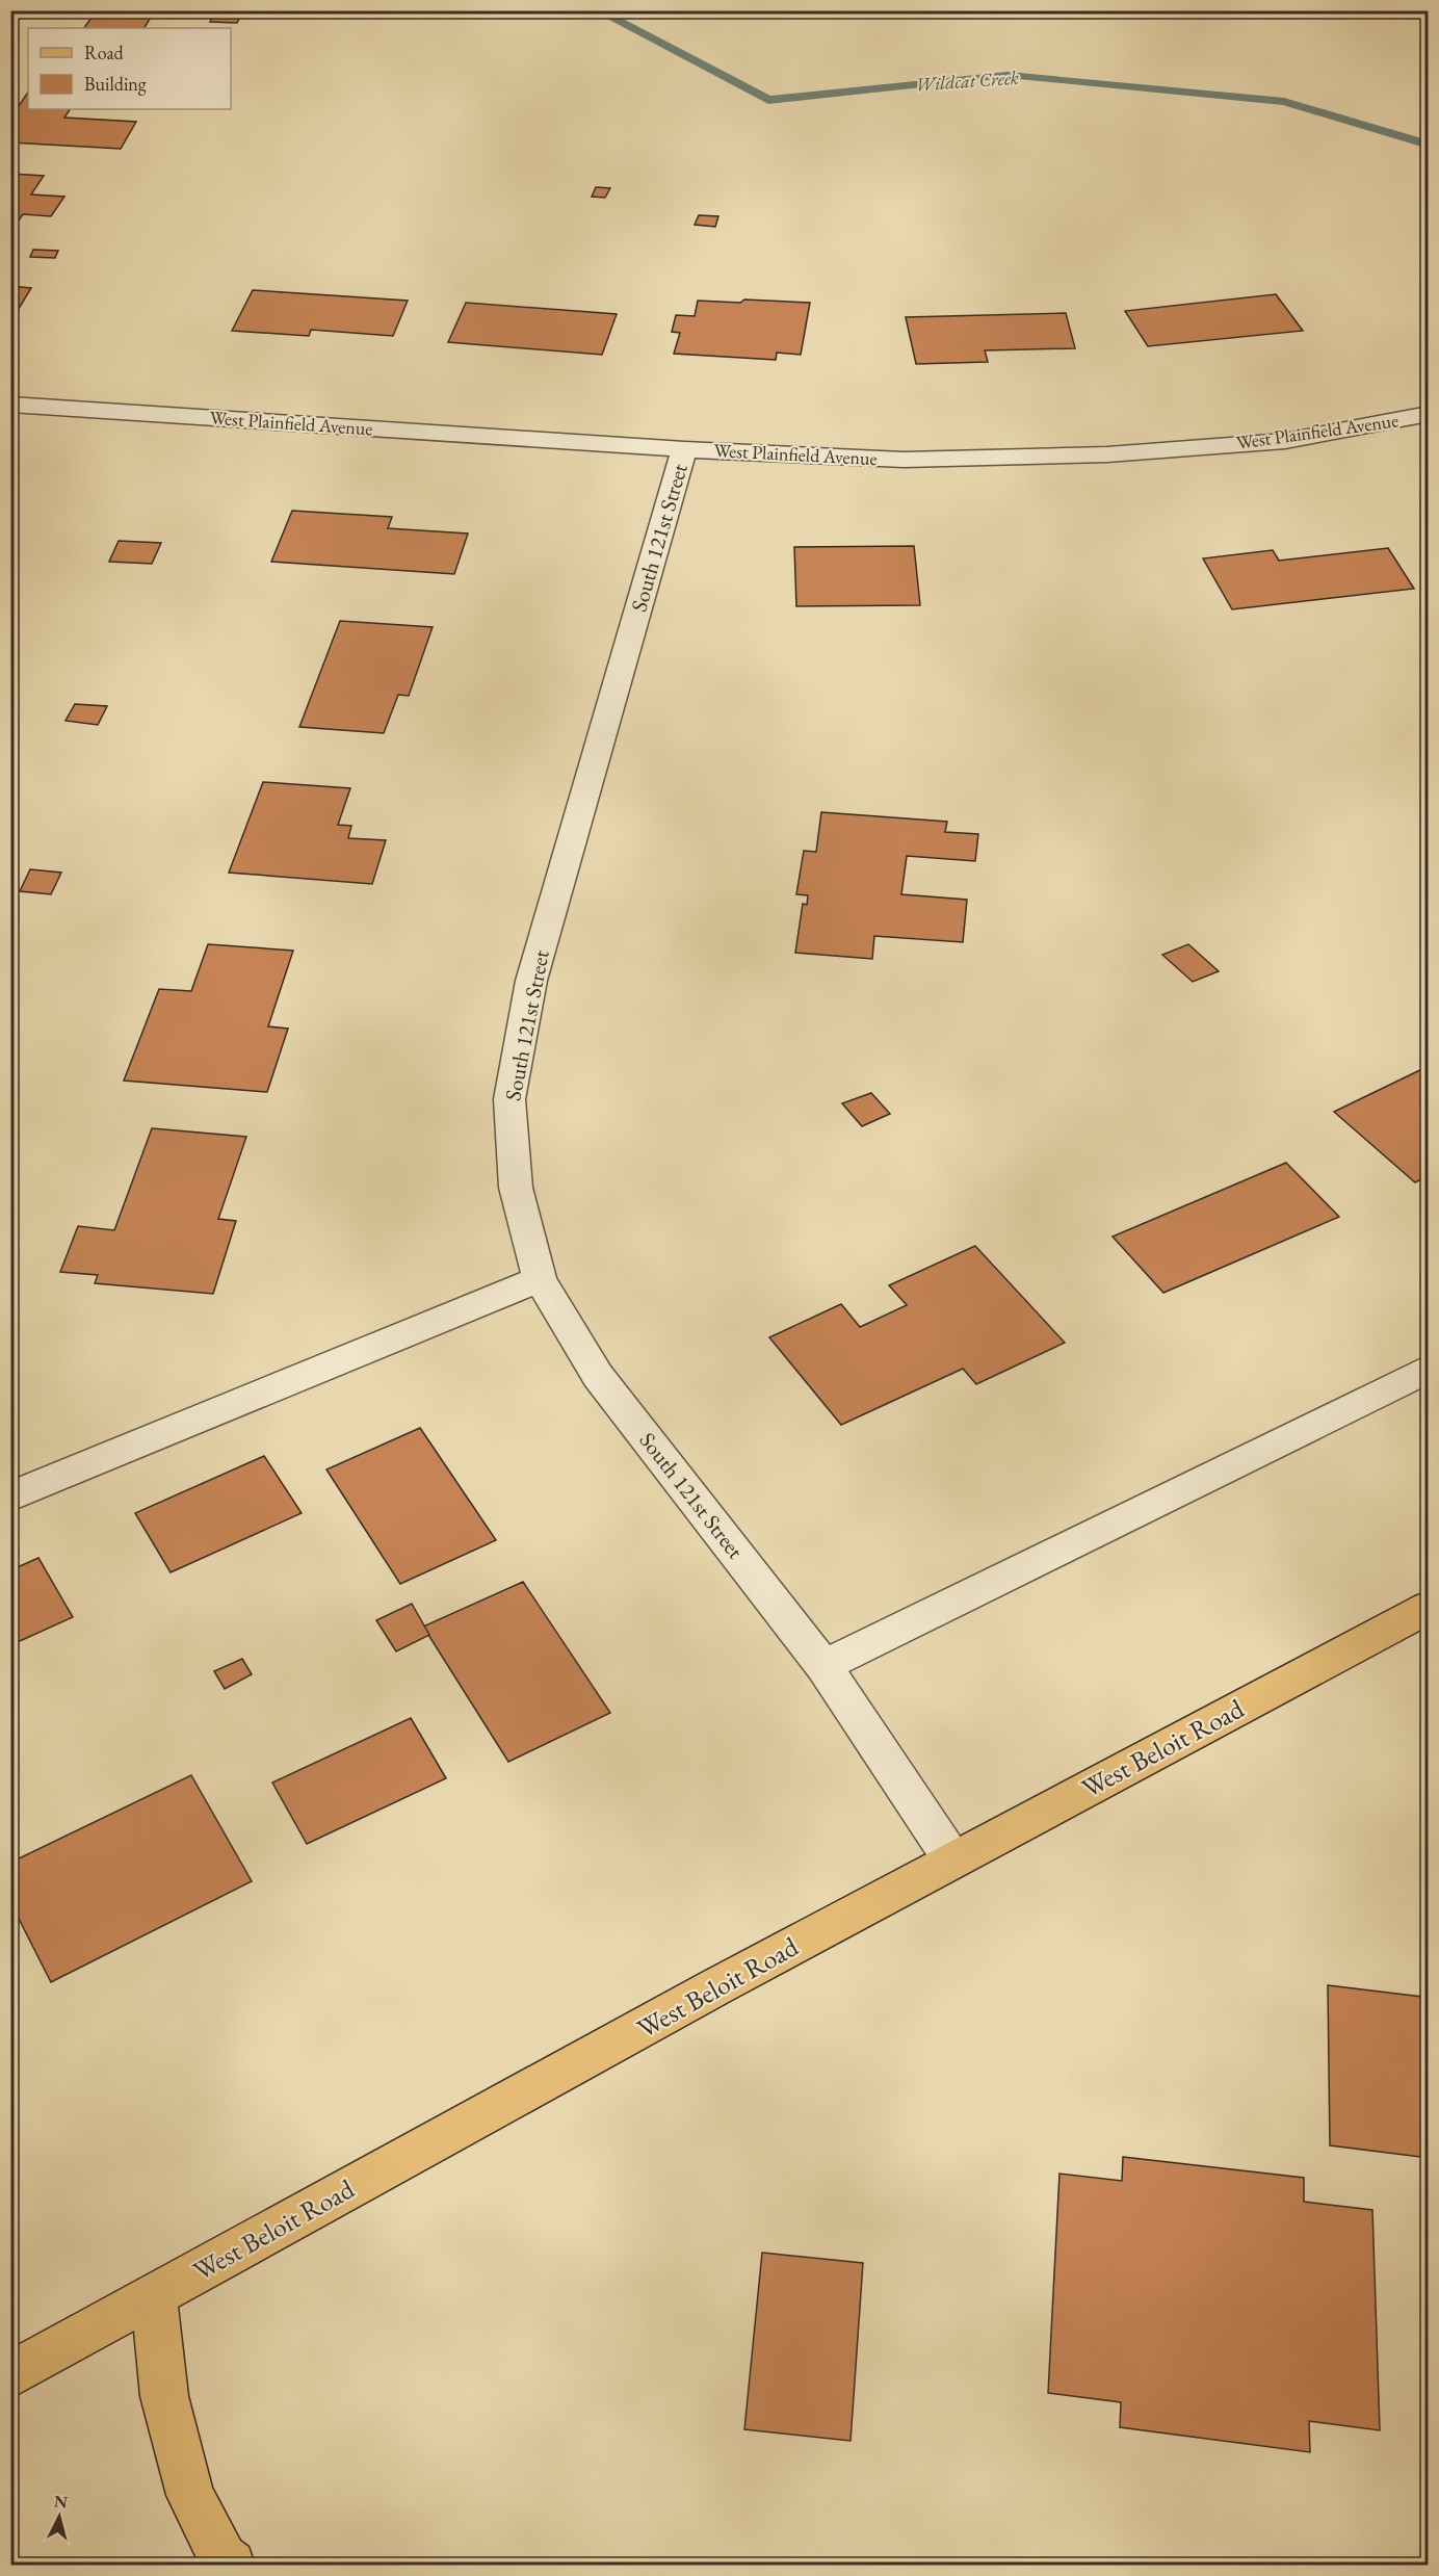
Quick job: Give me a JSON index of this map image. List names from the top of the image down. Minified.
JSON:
{"streets":{"main road":["West Beloit Road"],"street":["West Plainfield Avenue","South 121st Street"]},"crossings":[["West Plainfield Avenue","South 121st Street"],["South 121st Street","West Beloit Road"]],"water":["Wildcat Creek"],"legend":["Road","Building"],"north":"top"}
